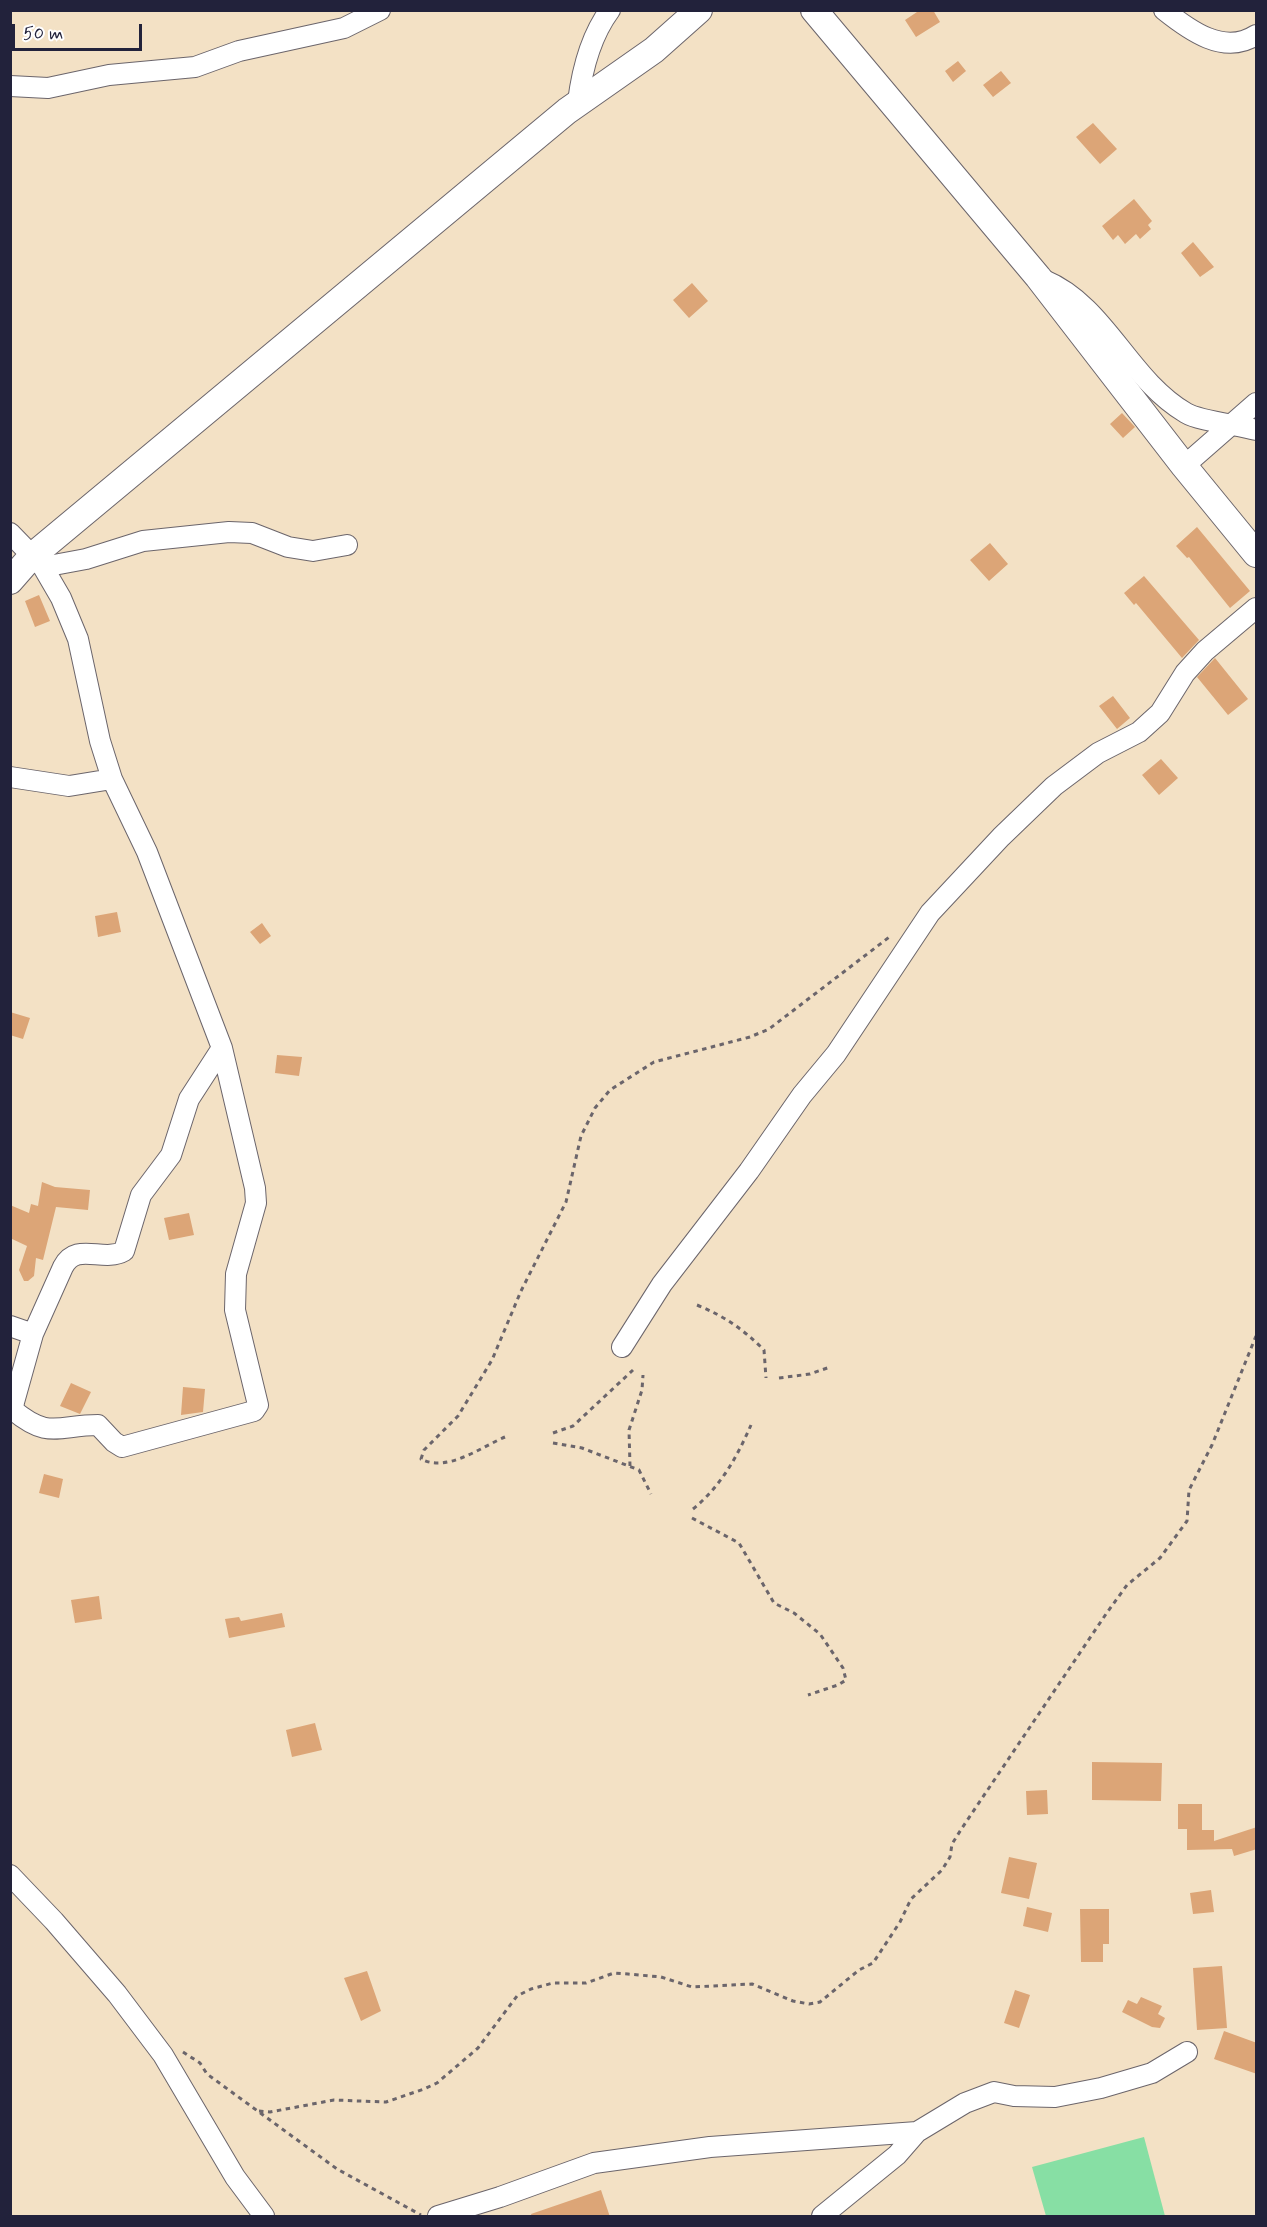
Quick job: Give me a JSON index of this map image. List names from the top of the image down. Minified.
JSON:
{"scale_bar":"50 m"}
